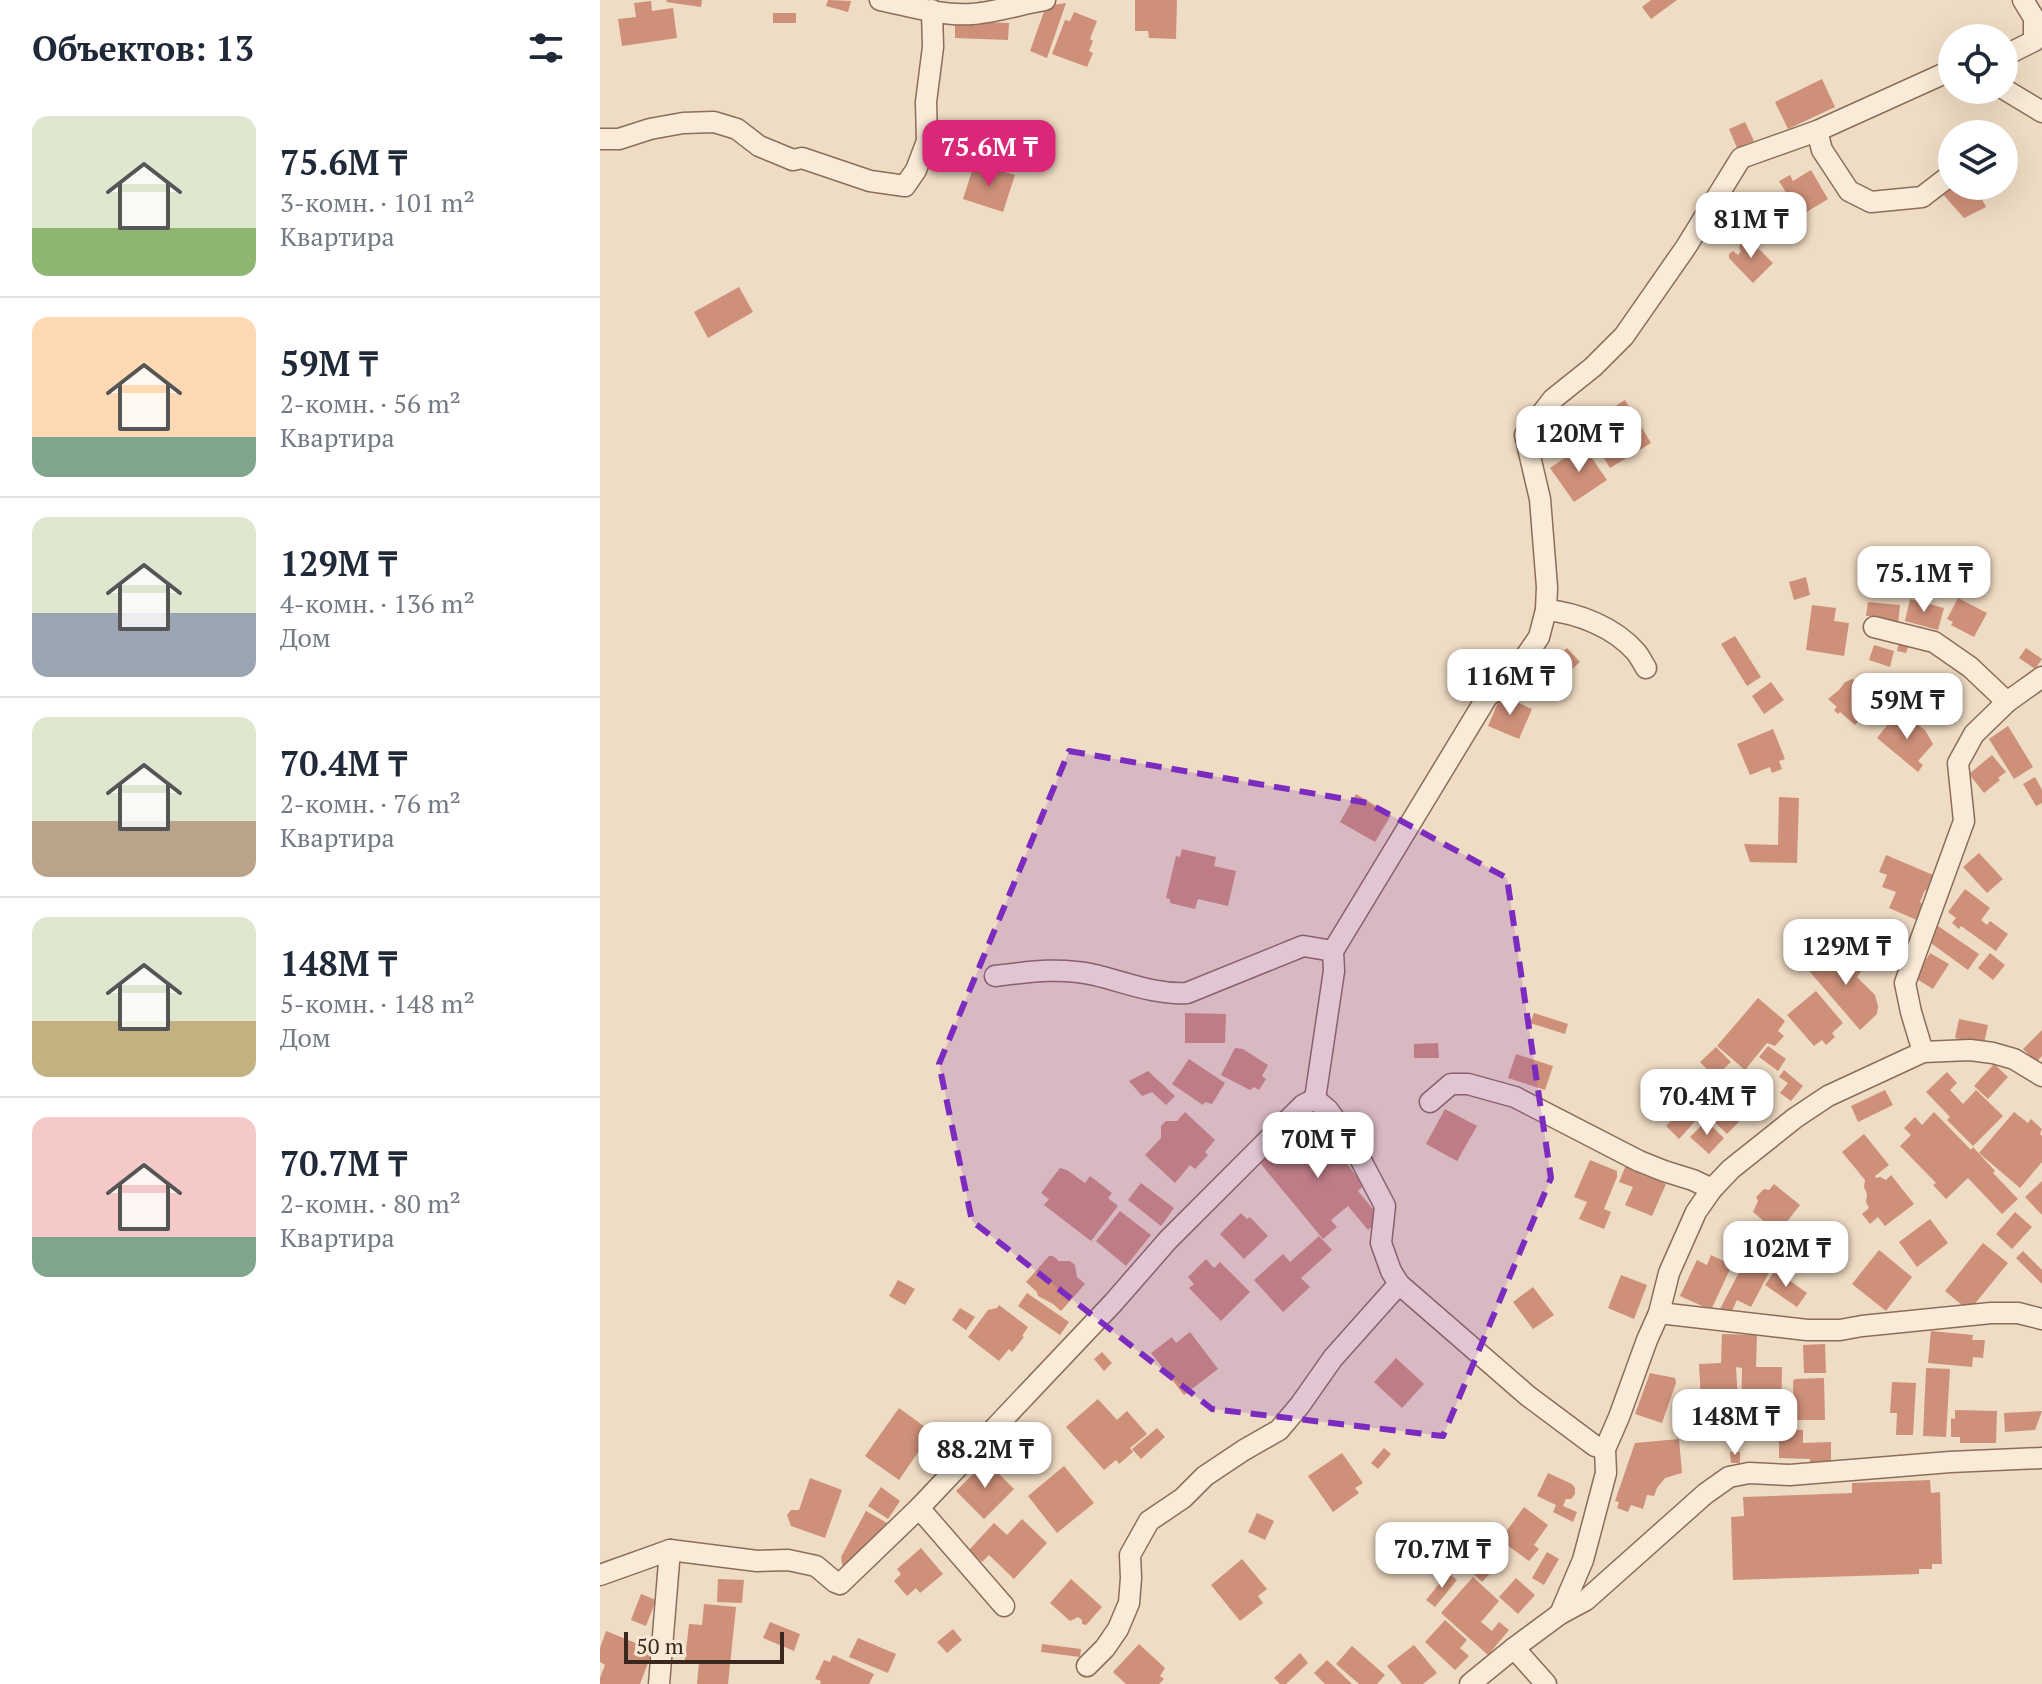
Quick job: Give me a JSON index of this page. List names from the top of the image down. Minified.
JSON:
{"scale_bar":"50 m","page":{"heading":"Объектов: 13","list":[{"name":"75.6M ₸","note":"3-комн. · 101 m² · Квартира"},{"name":"59M ₸","note":"2-комн. · 56 m² · Квартира"},{"name":"129M ₸","note":"4-комн. · 136 m² · Дом"},{"name":"70.4M ₸","note":"2-комн. · 76 m² · Квартира"},{"name":"148M ₸","note":"5-комн. · 148 m² · Дом"},{"name":"70.7M ₸","note":"2-комн. · 80 m² · Квартира"}],"price":["75.6M ₸","81M ₸","120M ₸","75.1M ₸","116M ₸","59M ₸","129M ₸","70.4M ₸","70M ₸","102M ₸","148M ₸","88.2M ₸","70.7M ₸"],"scale":"50 m"}}
